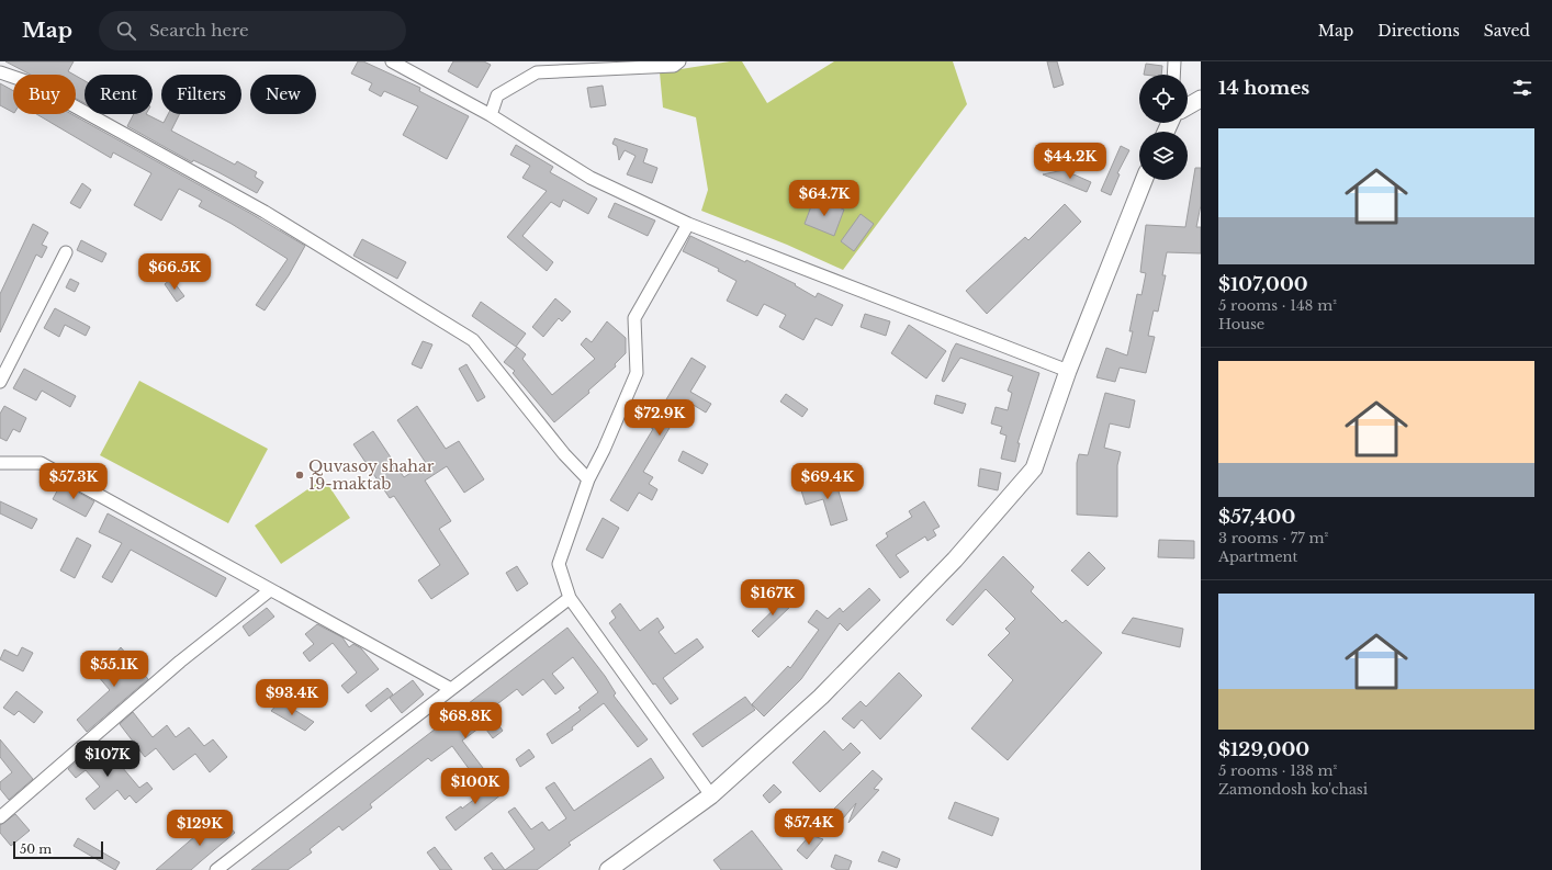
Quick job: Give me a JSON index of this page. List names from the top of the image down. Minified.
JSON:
{"places":["Quvasoy shahar 19-maktab"],"scale_bar":"50 m","page":{"header":"Map","search":"Search here","nav":["Map","Directions","Saved"],"heading":"14 homes","chip":["Buy","Rent","Filters","New"],"list":[{"name":"$107,000","note":"5 rooms · 148 m² · House"},{"name":"$57,400","note":"3 rooms · 77 m² · Apartment"},{"name":"$129,000","note":"5 rooms · 138 m² · Zamondosh ko'chasi"}],"price":["$44.2K","$64.7K","$66.5K","$72.9K","$57.3K","$69.4K","$167K","$55.1K","$93.4K","$68.8K","$107K","$100K","$57.4K","$129K"],"scale":"50 m"}}
